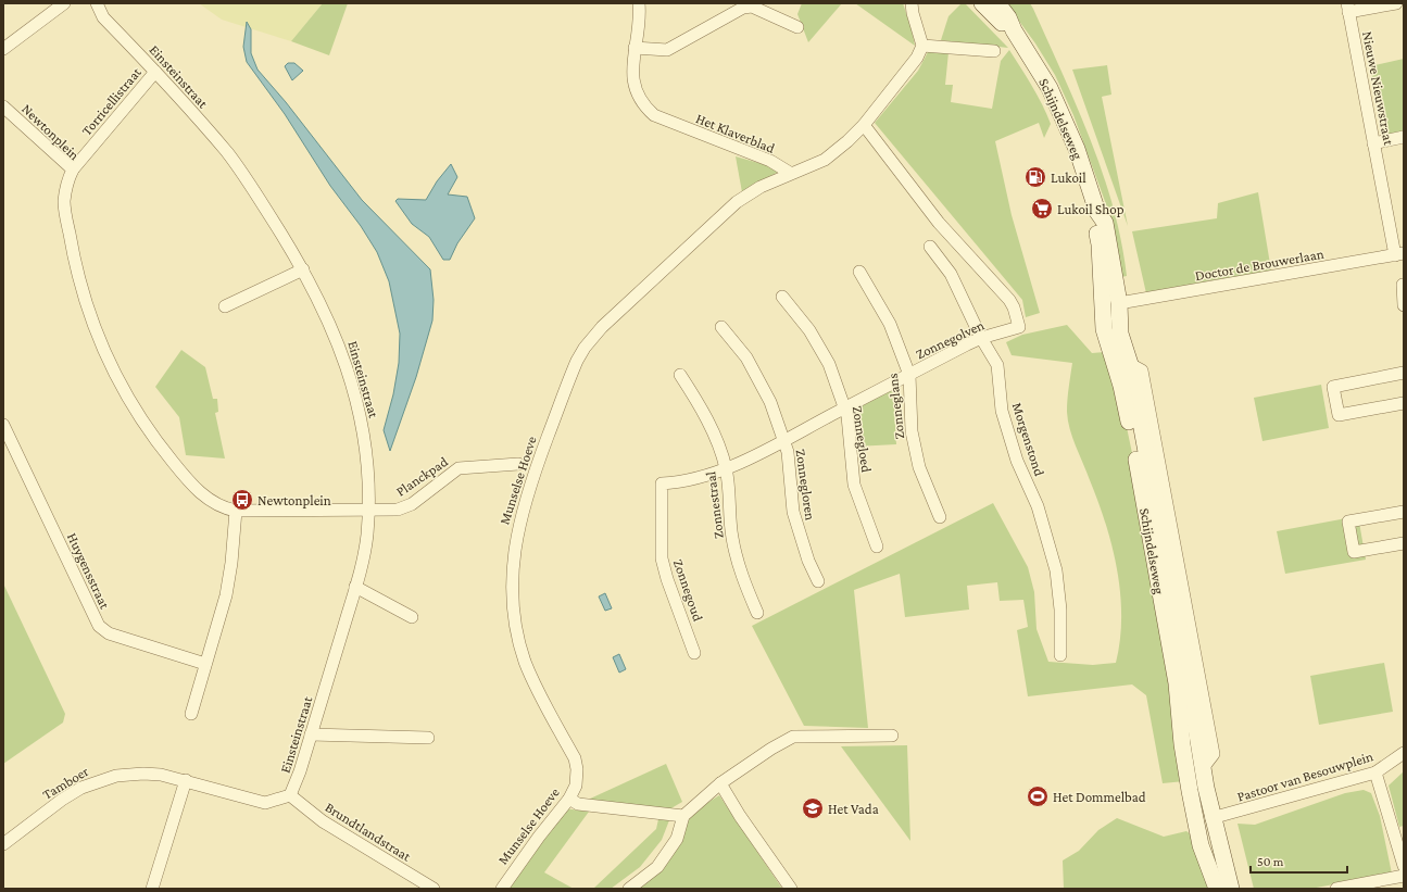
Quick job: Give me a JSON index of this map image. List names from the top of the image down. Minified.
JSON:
{"streets":{"main road":["Schijndelseweg"],"street":["Einsteinstraat","Nieuwe Nieuwstraat","Torricellistraat","Newtonplein","Het Klaverblad","Doctor de Brouwerlaan","Zonnegolven","Zonneglans","Zonnegloed","Morgenstond","Planckpad","Munselse Hoeve","Zonnegloren","Zonnestraal","Huygensstraat","Zonnegoud","Pastoor van Besouwplein","Tamboer","Brundtlandstraat"]},"crossings":[["Einsteinstraat","Torricellistraat"],["Einsteinstraat","Newtonplein"],["Einsteinstraat","Planckpad"],["Einsteinstraat","Tamboer"],["Einsteinstraat","Brundtlandstraat"],["Nieuwe Nieuwstraat","Doctor de Brouwerlaan"],["Torricellistraat","Newtonplein"],["Schijndelseweg","Doctor de Brouwerlaan"],["Schijndelseweg","Pastoor van Besouwplein"],["Newtonplein","Planckpad"],["Het Klaverblad","Munselse Hoeve"],["Zonnegolven","Zonneglans"],["Zonnegolven","Zonnegloed"],["Zonnegolven","Morgenstond"],["Zonnegolven","Zonnegloren"],["Zonnegolven","Zonnestraal"],["Zonnegolven","Zonnegoud"]],"places":{"fuel station":["Lukoil"],"supermarket":["Lukoil Shop"],"bus stop":["Newtonplein"],"sports":["Het Dommelbad"],"school or university":["Het Vada"]},"scale_bar":"50 m"}
